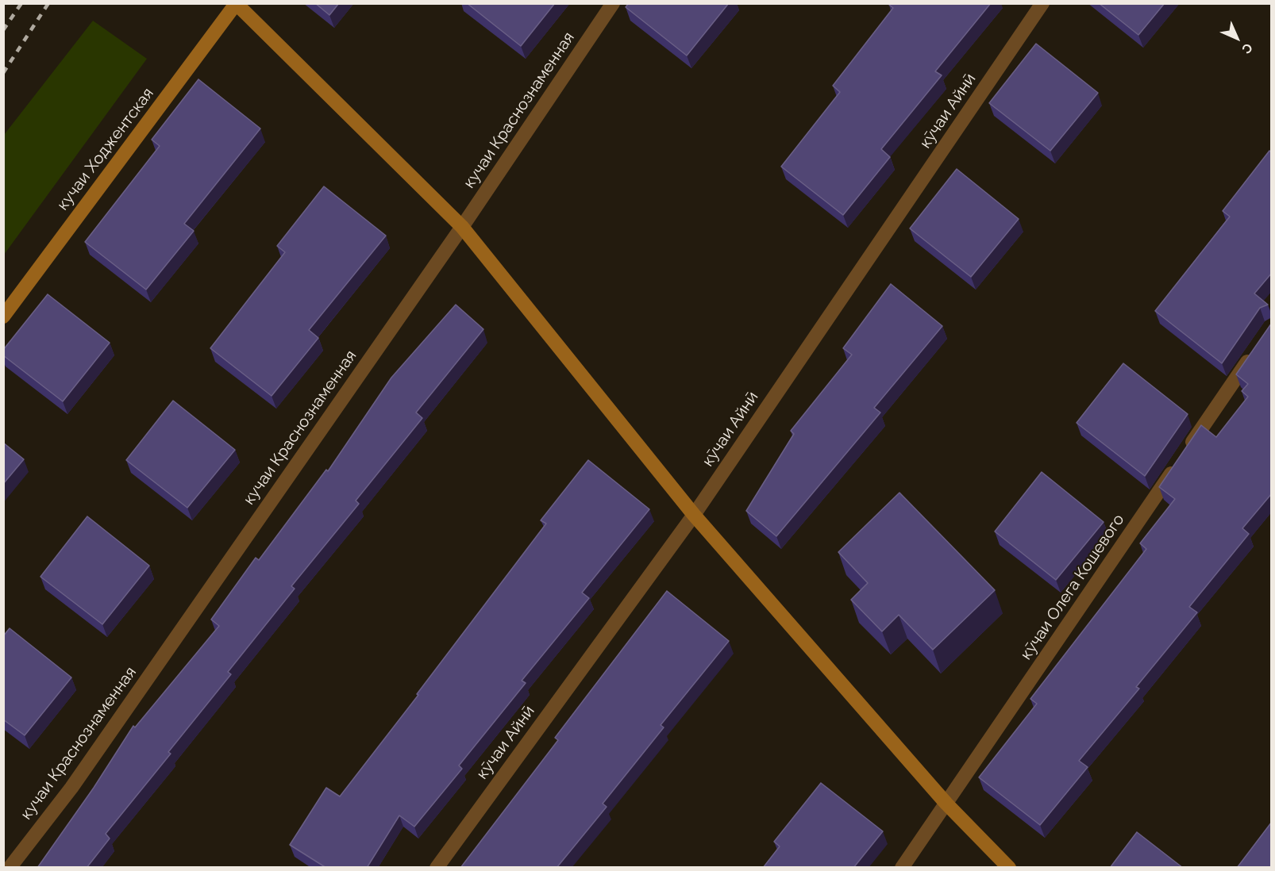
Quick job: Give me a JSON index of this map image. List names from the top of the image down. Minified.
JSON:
{"streets":{"main road":["кучаи Ходжентская"],"street":["кучаи Краснознаменная","кӯчаи Айнӣ","кӯчаи Олега Кошевого"]},"north":"bottom right"}
